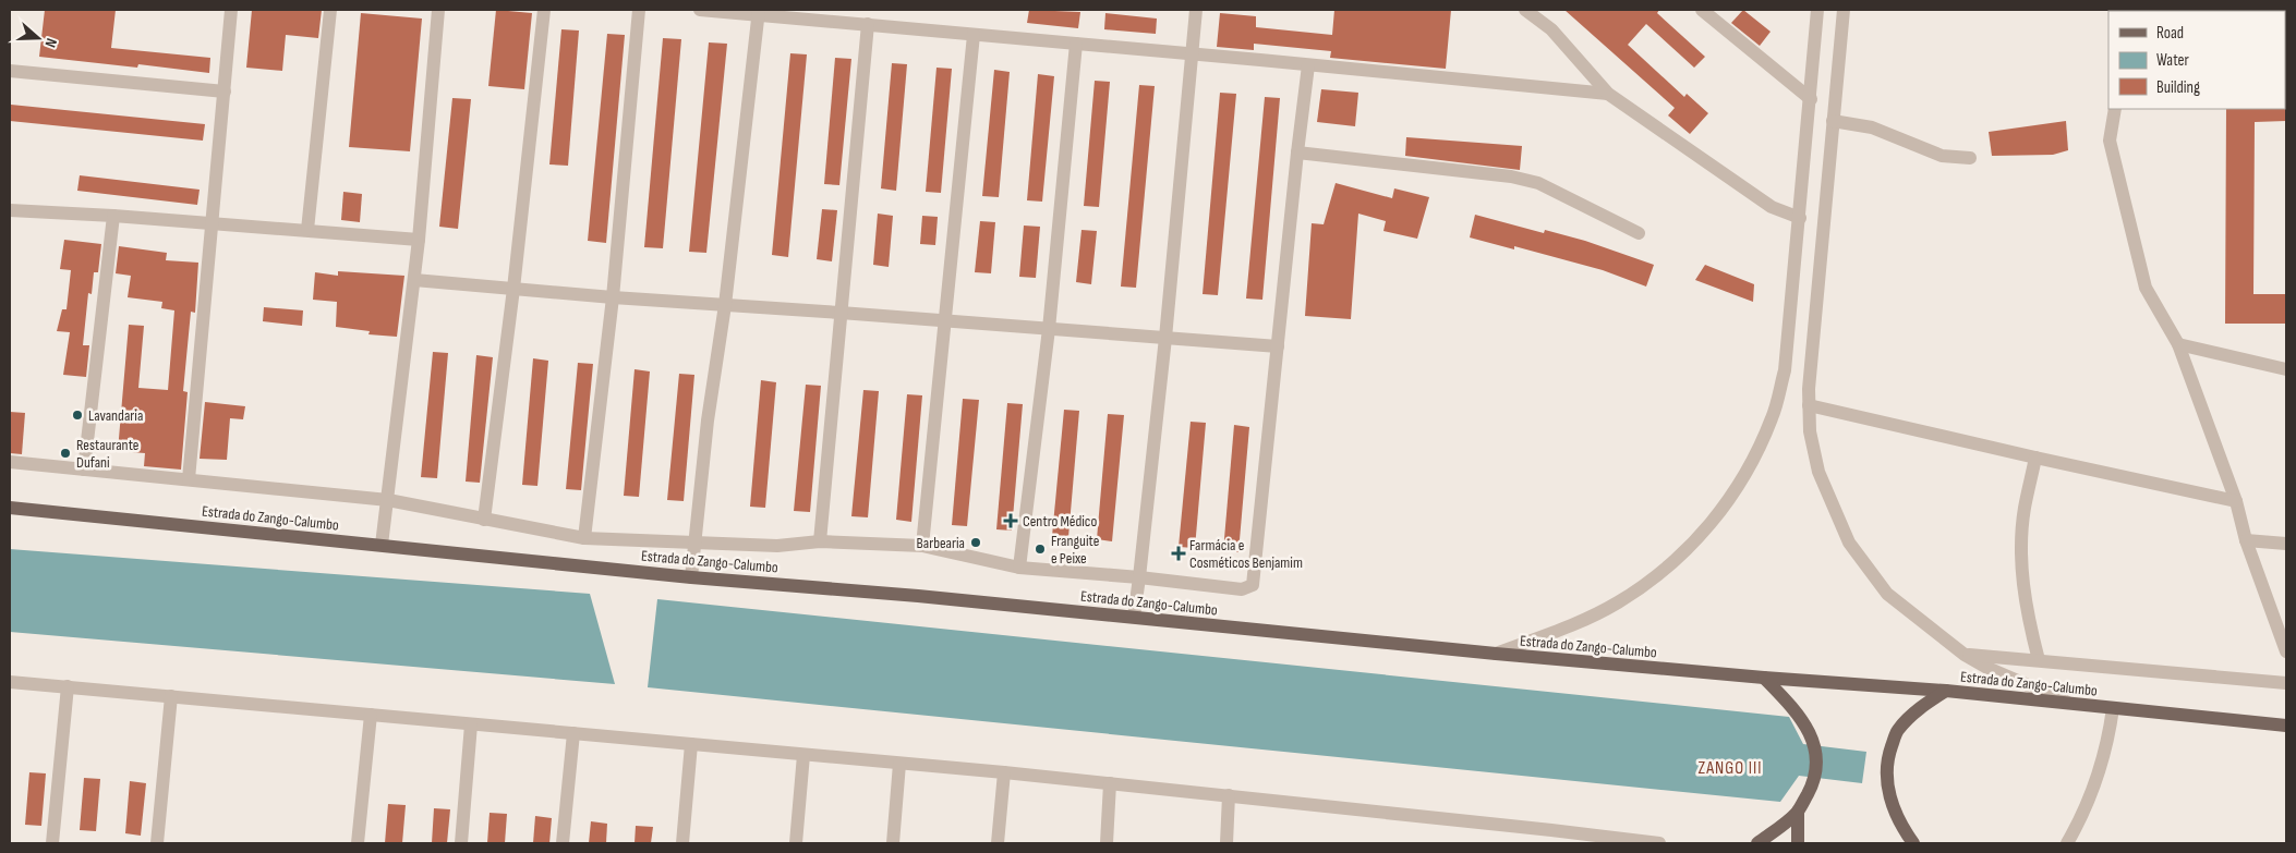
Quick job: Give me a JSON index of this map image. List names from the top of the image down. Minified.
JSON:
{"streets":{"main road":["Estrada do Zango-Calumbo"]},"districts":["ZANGO III"],"places":{"other":["Lavandaria","Restaurante Dufani","Barbearia","Franguite e Peixe"],"health":["Centro Médico","Farmácia e Cosméticos Benjamim"]},"legend":["Road","Water","Building"],"north":"right"}
